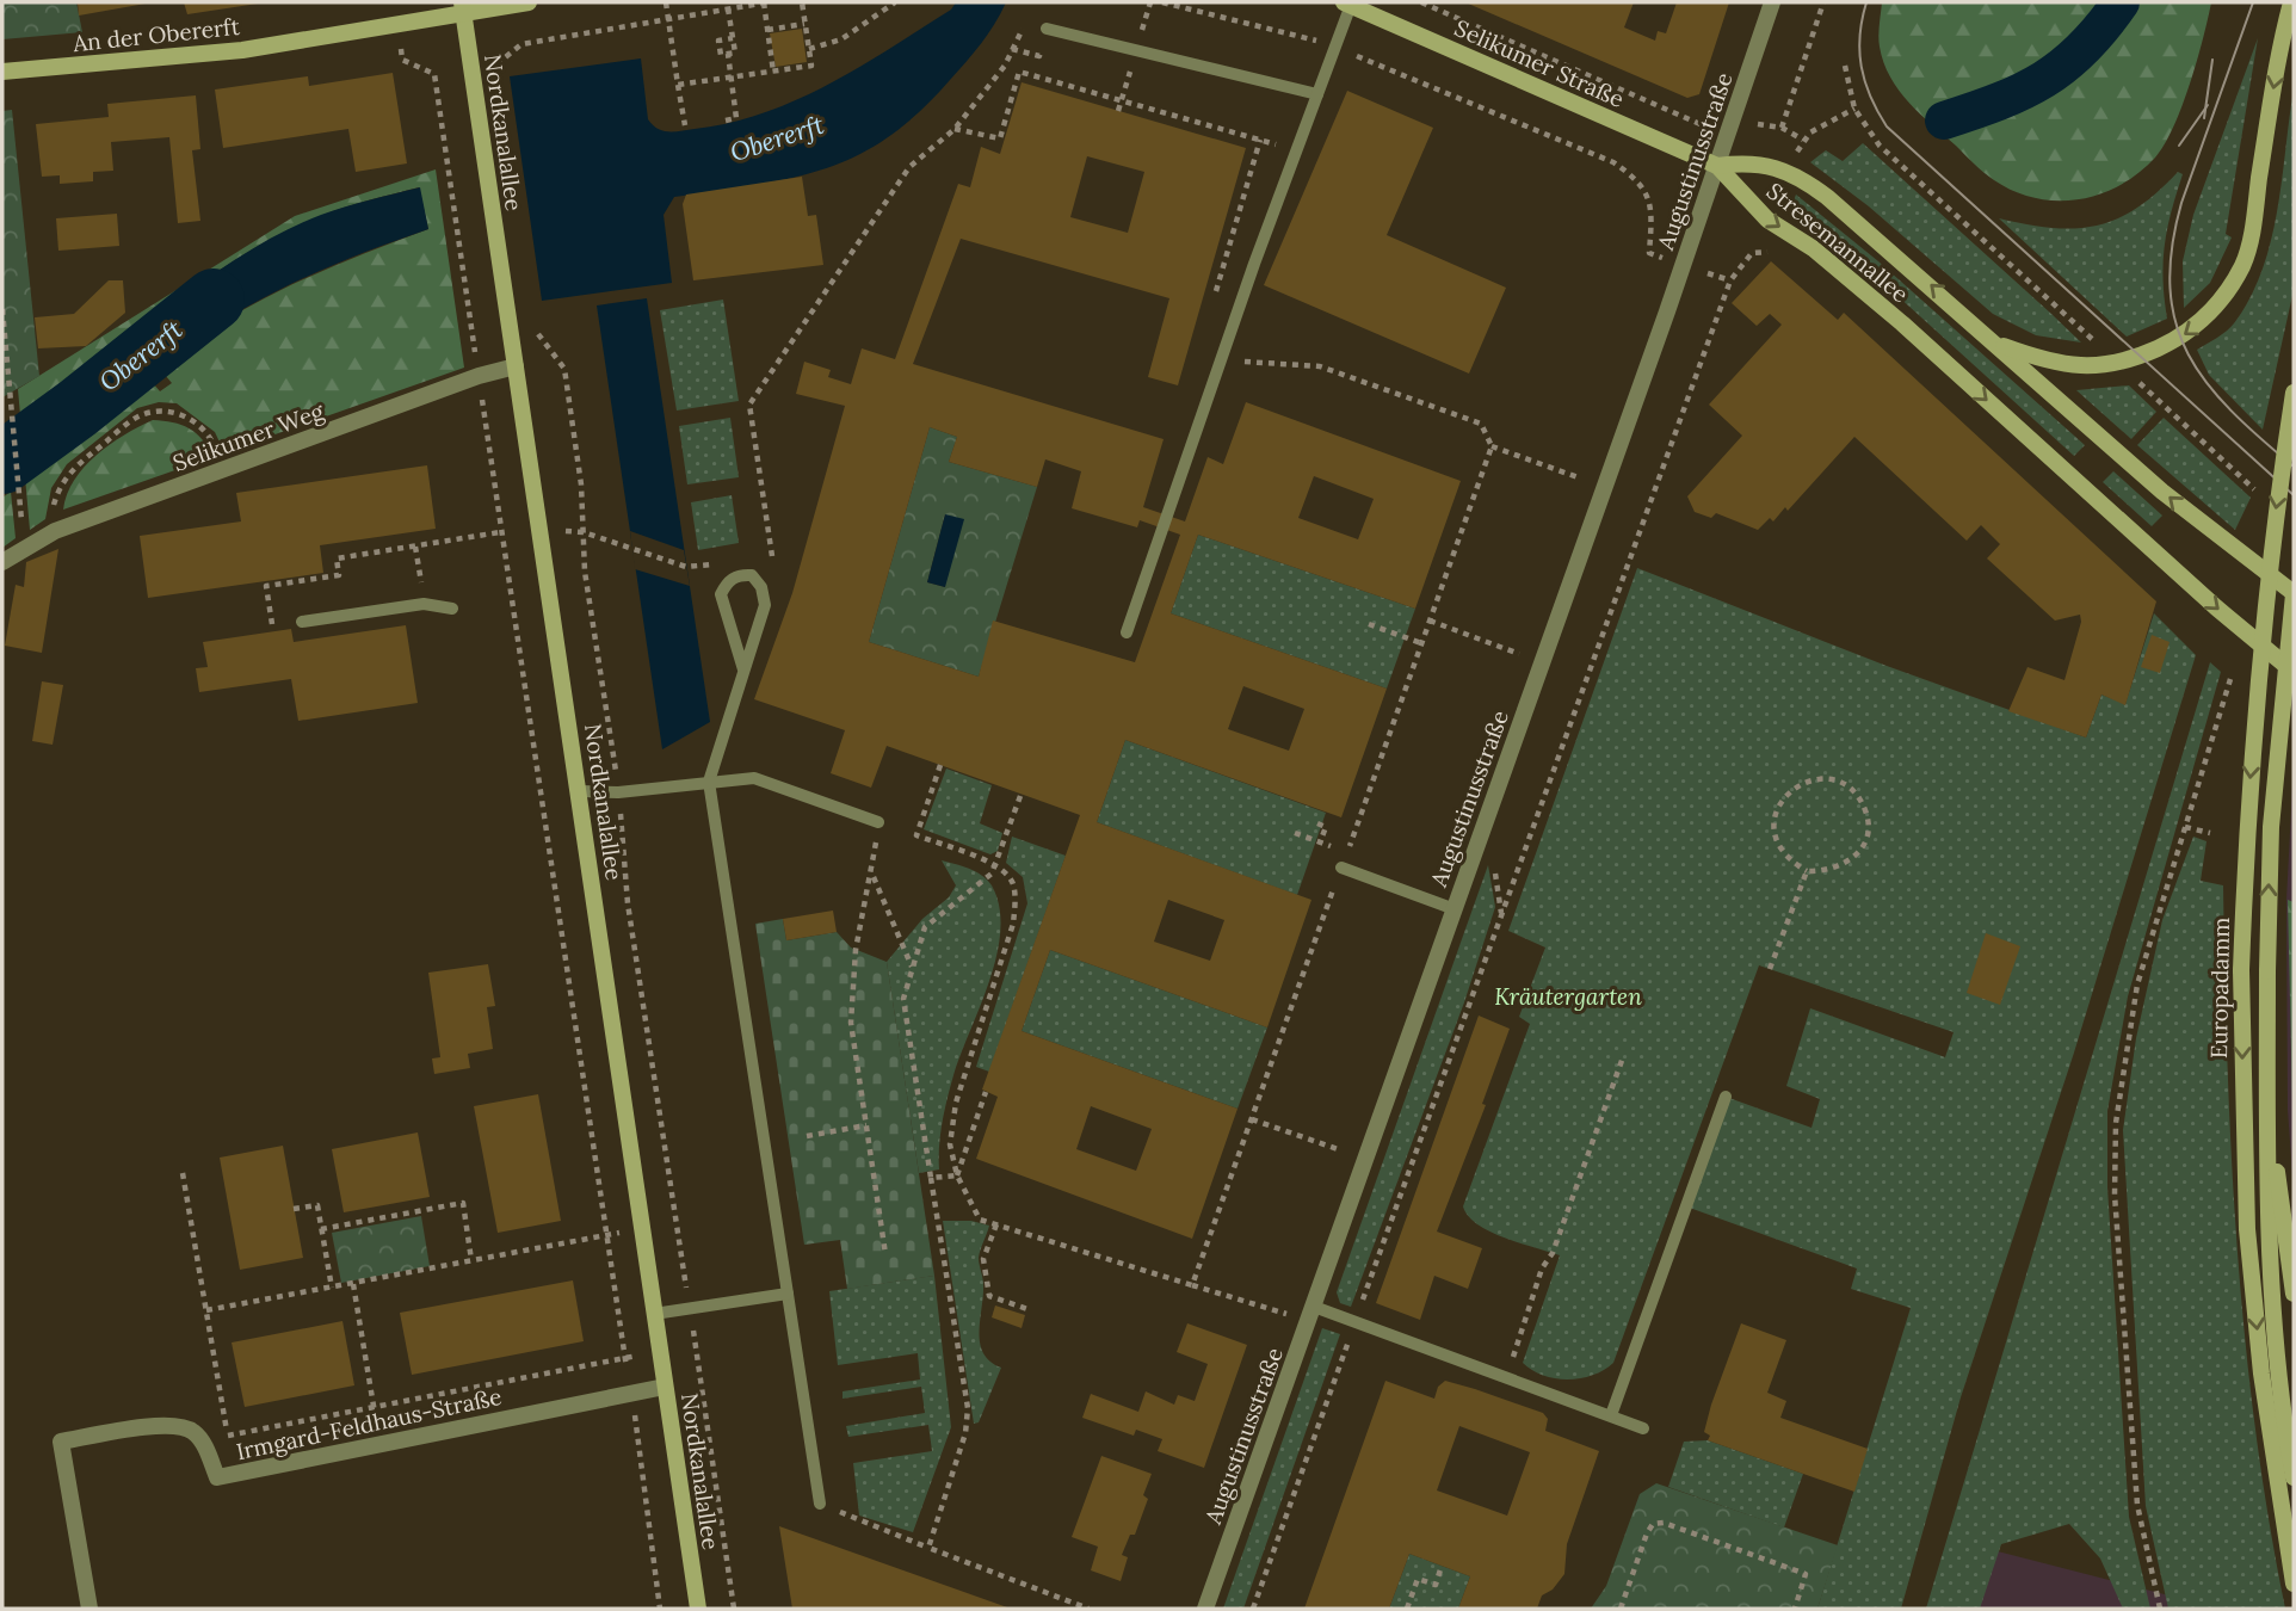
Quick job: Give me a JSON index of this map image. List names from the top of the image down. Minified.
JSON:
{"streets":{"main road":["An der Obererft","Selikumer Straße","Nordkanalallee","Stresemannallee","Europadamm"],"street":["Augustinusstraße","Selikumer Weg","Irmgard-Feldhaus-Straße"]},"crossings":[["An der Obererft","Nordkanalallee"],["Selikumer Straße","Augustinusstraße"],["Selikumer Straße","Stresemannallee"],["Nordkanalallee","Selikumer Weg"],["Nordkanalallee","Irmgard-Feldhaus-Straße"],["Augustinusstraße","Stresemannallee"],["Stresemannallee","Europadamm"]],"water":["Obererft"],"parks":["Kräutergarten"]}
